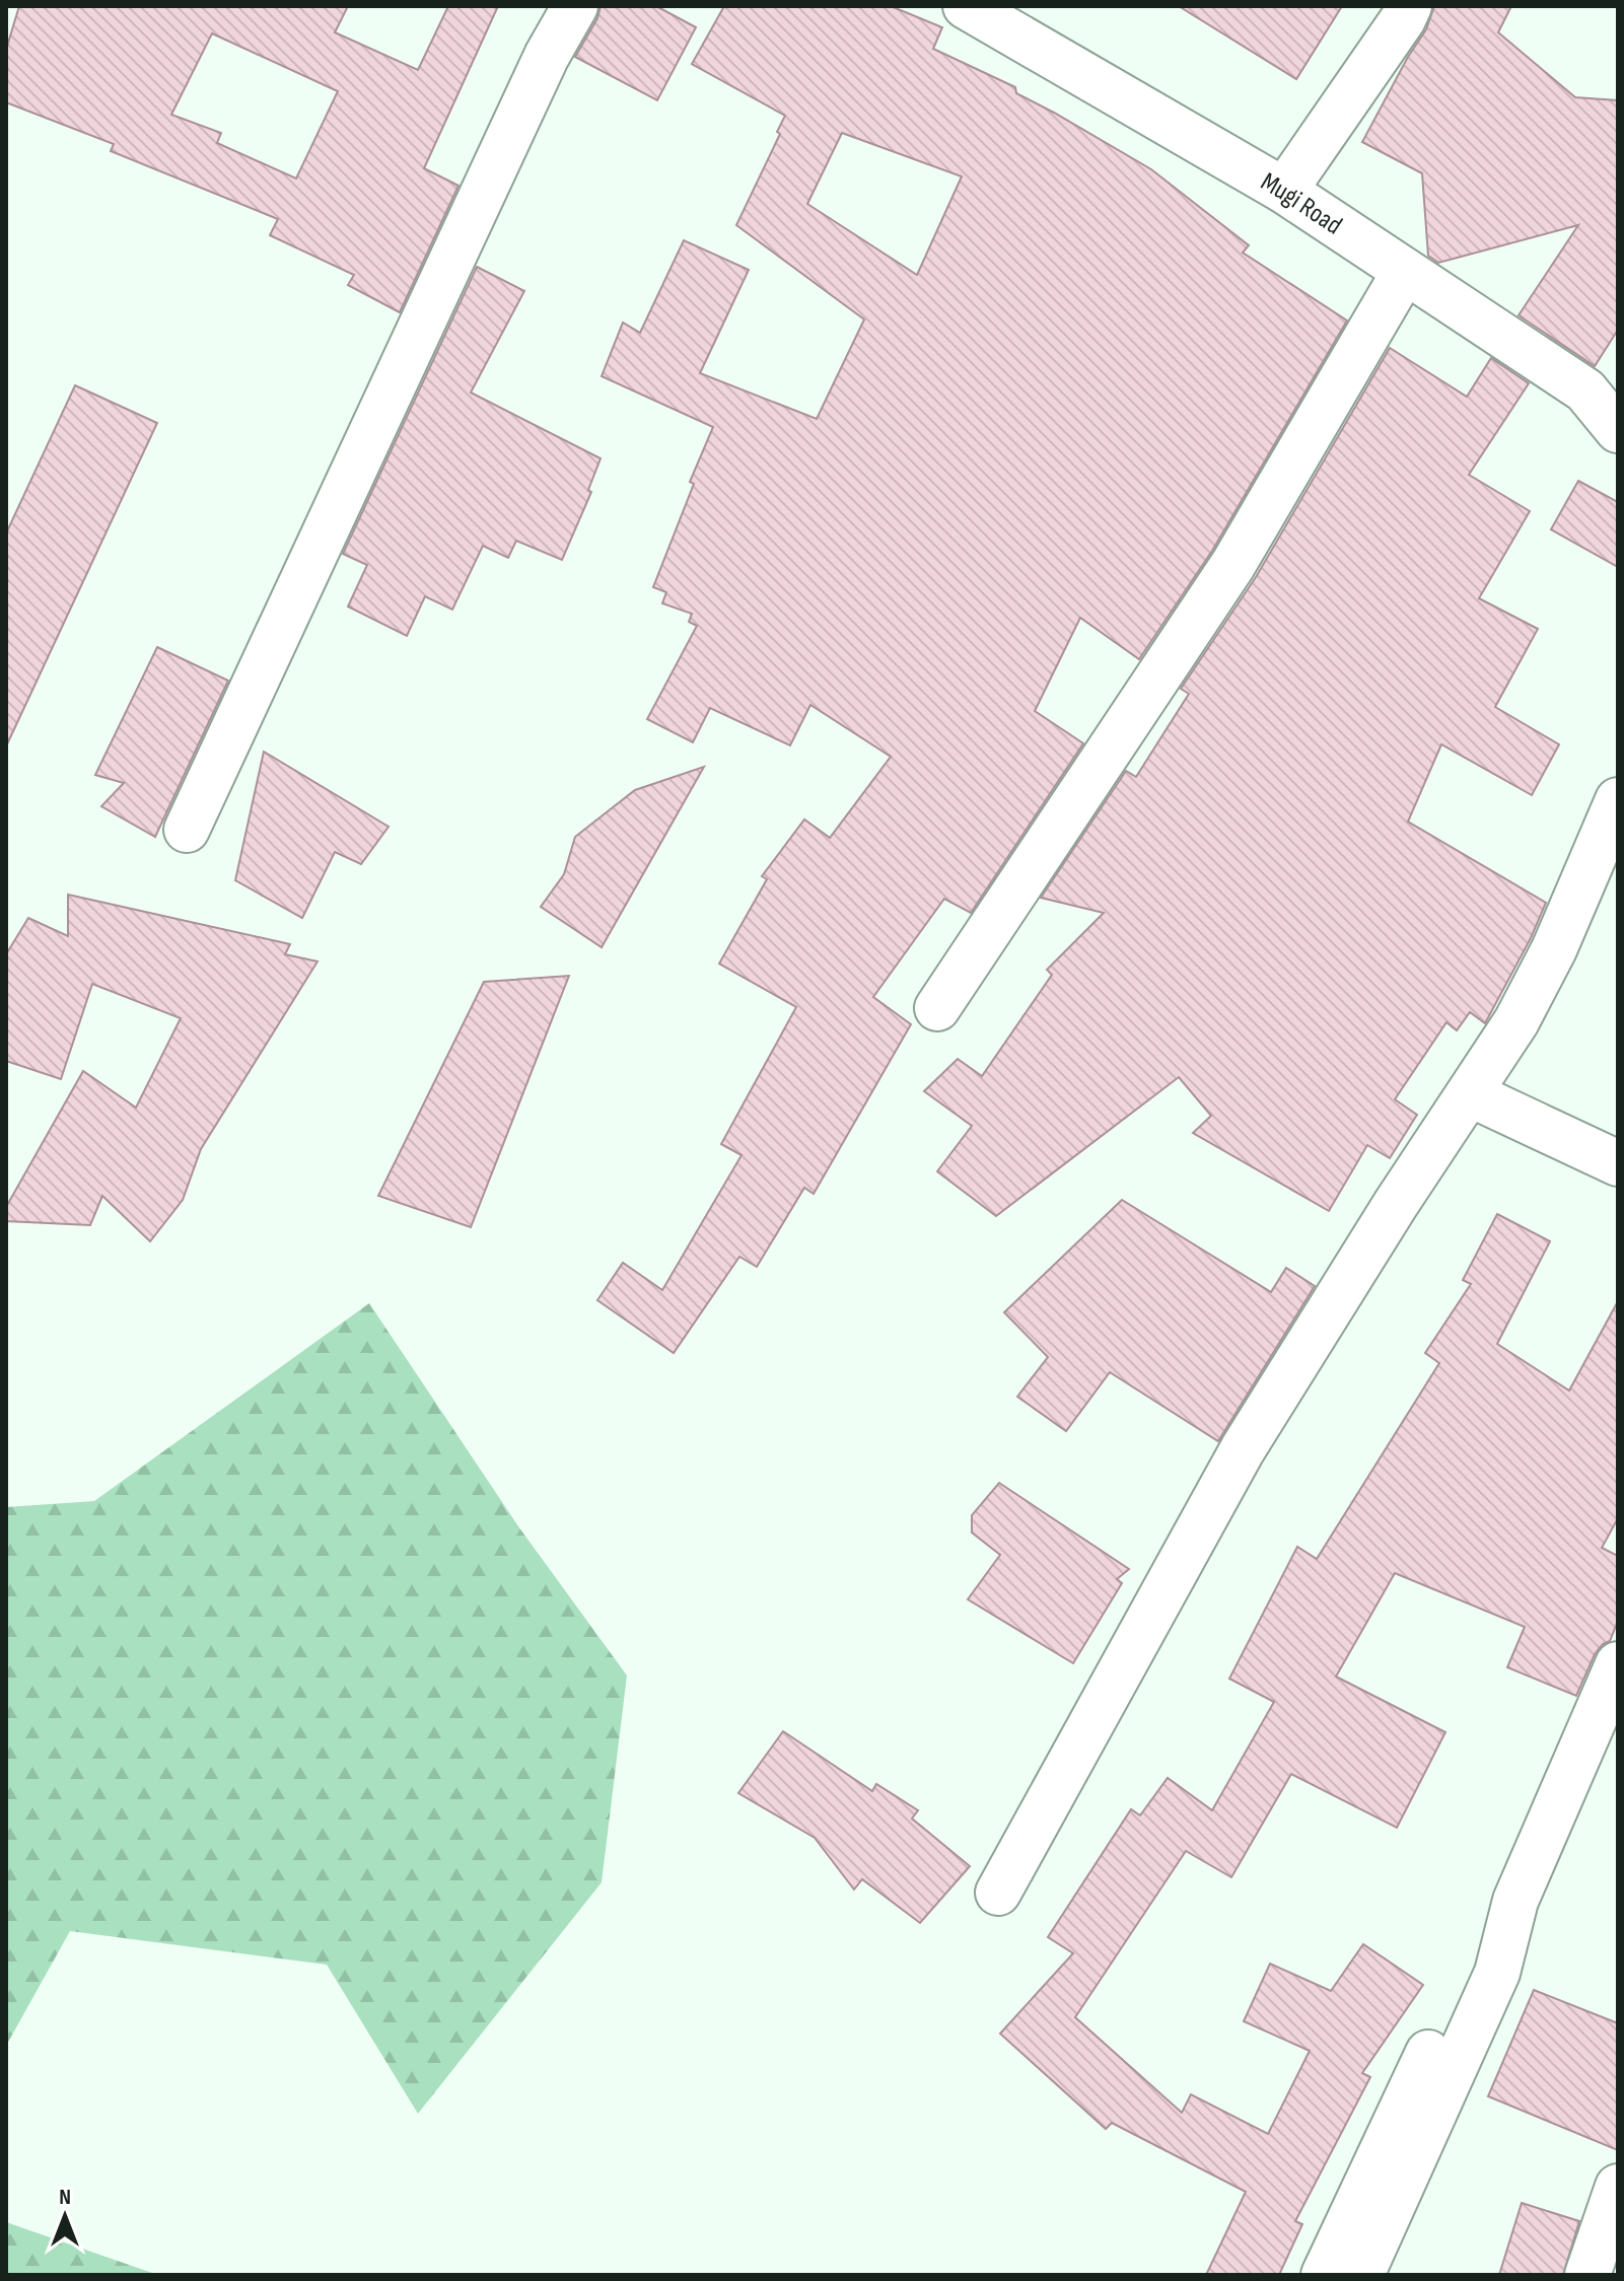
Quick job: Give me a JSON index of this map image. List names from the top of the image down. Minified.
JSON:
{"streets":{"street":["Mugi Road"]},"north":"top"}
